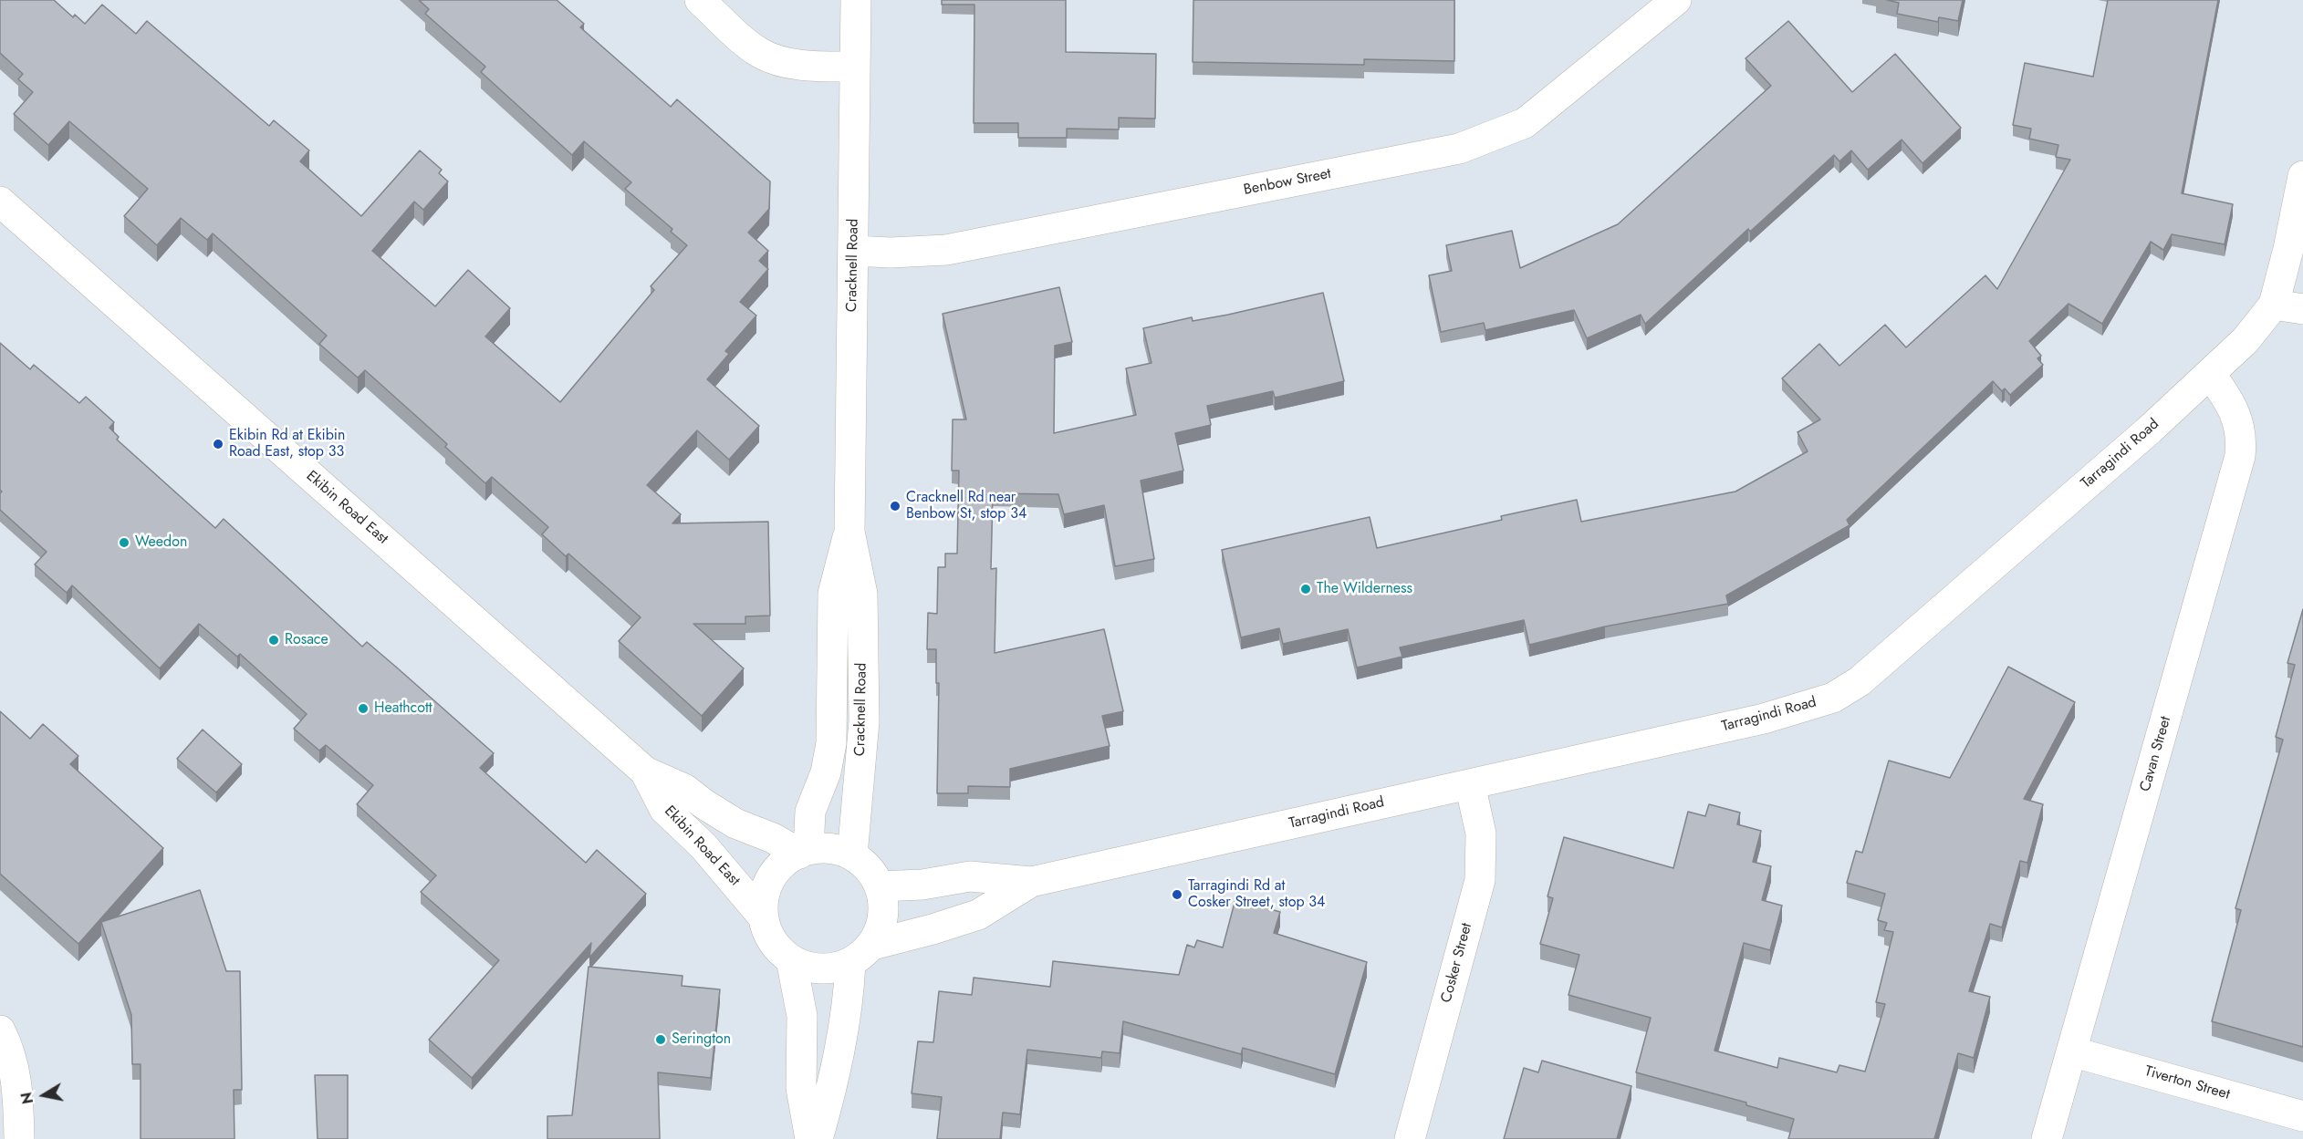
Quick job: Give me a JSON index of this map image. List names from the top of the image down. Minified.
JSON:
{"streets":{"street":["Benbow Street","Cracknell Road","Tarragindi Road","Ekibin Road East","Cavan Street","Cosker Street","Tiverton Street"]},"crossings":[["Benbow Street","Cracknell Road"],["Cracknell Road","Tarragindi Road"],["Cracknell Road","Ekibin Road East"],["Tarragindi Road","Ekibin Road East"],["Tarragindi Road","Cavan Street"],["Tarragindi Road","Cosker Street"],["Cavan Street","Tiverton Street"]],"places":["Ekibin Rd at Ekibin Road East, stop 33","Cracknell Rd near Benbow St, stop 34","Weedon","The Wilderness","Rosace","Heathcott","Tarragindi Rd at Cosker Street, stop 34","Serington"],"north":"left"}
